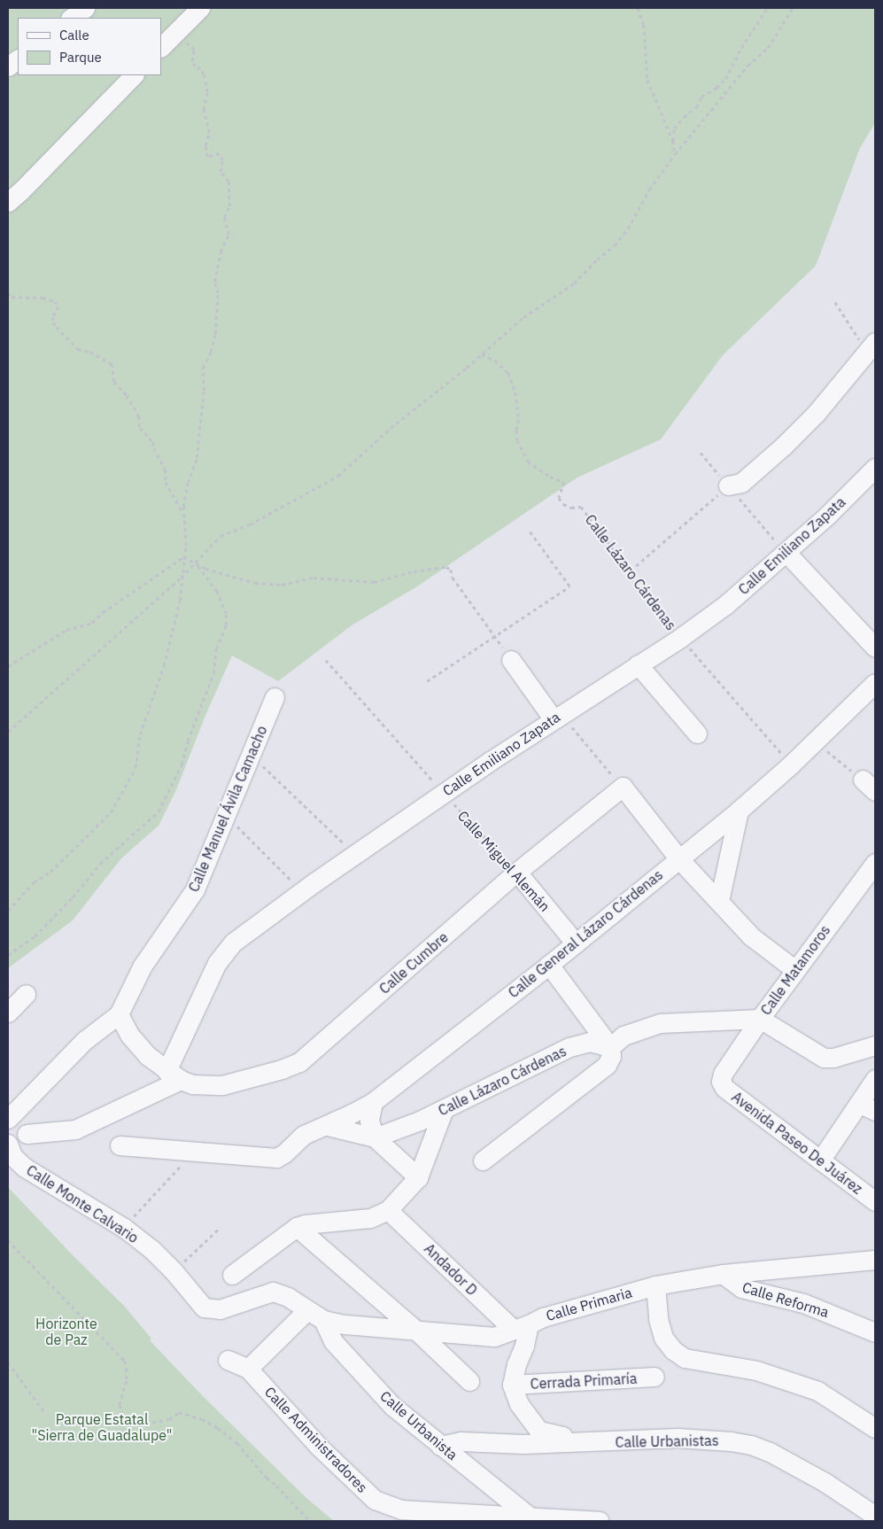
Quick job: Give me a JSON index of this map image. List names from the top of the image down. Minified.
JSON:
{"streets":{"street":["Calle Emiliano Zapata","Calle Lázaro Cárdenas","Calle Manuel Ávila Camacho","Calle Miguel Alemán","Calle General Lázaro Cárdenas","Calle Cumbre","Calle Matamoros","Avenida Paseo De Juárez","Calle Monte Calvario","Andador D","Calle Reforma","Calle Primaria","Cerrada Primaría","Calle Urbanista","Calle Administradores","Calle Urbanistas"]},"crossings":[["Calle Emiliano Zapata","Calle Lázaro Cárdenas"],["Calle Emiliano Zapata","Calle Miguel Alemán"],["Calle Emiliano Zapata","Calle Cumbre"],["Calle Lázaro Cárdenas","Calle General Lázaro Cárdenas"],["Calle Manuel Ávila Camacho","Calle Cumbre"],["Calle Miguel Alemán","Calle General Lázaro Cárdenas"],["Calle Miguel Alemán","Calle Cumbre"],["Calle Matamoros","Avenida Paseo De Juárez"],["Calle Monte Calvario","Calle Primaria"],["Andador D","Calle Primaria"],["Calle Reforma","Calle Primaria"],["Calle Primaria","Calle Urbanista"],["Calle Urbanista","Calle Administradores"],["Calle Urbanista","Calle Urbanistas"]],"parks":["Horizonte de Paz","Parque Estatal \"Sierra de Guadalupe\""],"legend":["Calle","Parque"]}
